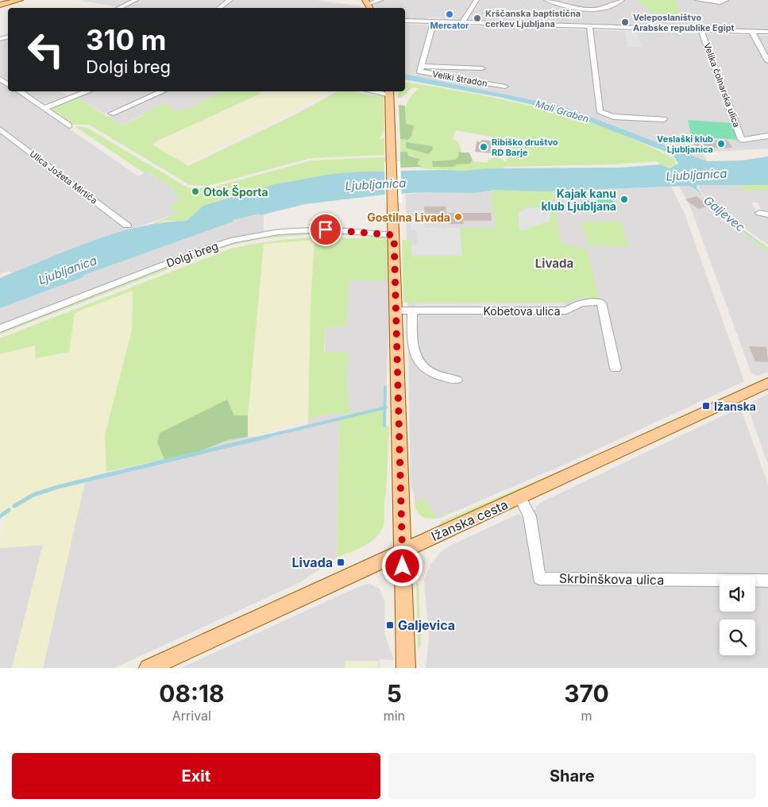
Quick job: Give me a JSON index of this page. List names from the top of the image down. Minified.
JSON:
{"streets":{"main road":["Ižanska cesta"],"street":["Veliki štradon","Velika čolnarska ulica","Ulica Jožeta Mirtiča","Dolgi breg","Kobetova ulica","Skrbinškova ulica"]},"crossings":[["Ižanska cesta","Skrbinškova ulica"]],"districts":["Livada"],"water":["Mali Graben","Ljubljanica","Galjevec"],"places":{"other":["Mercator","Krščanska baptistična cerkev Ljubljana","Veleposlaništvo Arabske republike Egipt","Veslaški klub Ljubljanica","Ribiško društvo RD Barje","Otok Športa","Kajak kanu klub Ljubljana","Gostilna Livada"],"transit":["Ižanska","Livada","Galjevica"]},"page":{"turn":["310 m","Dolgi breg"],"eta":["08:18","Arrival","5","min","370","m"],"buttons":["Exit","Share"]}}
